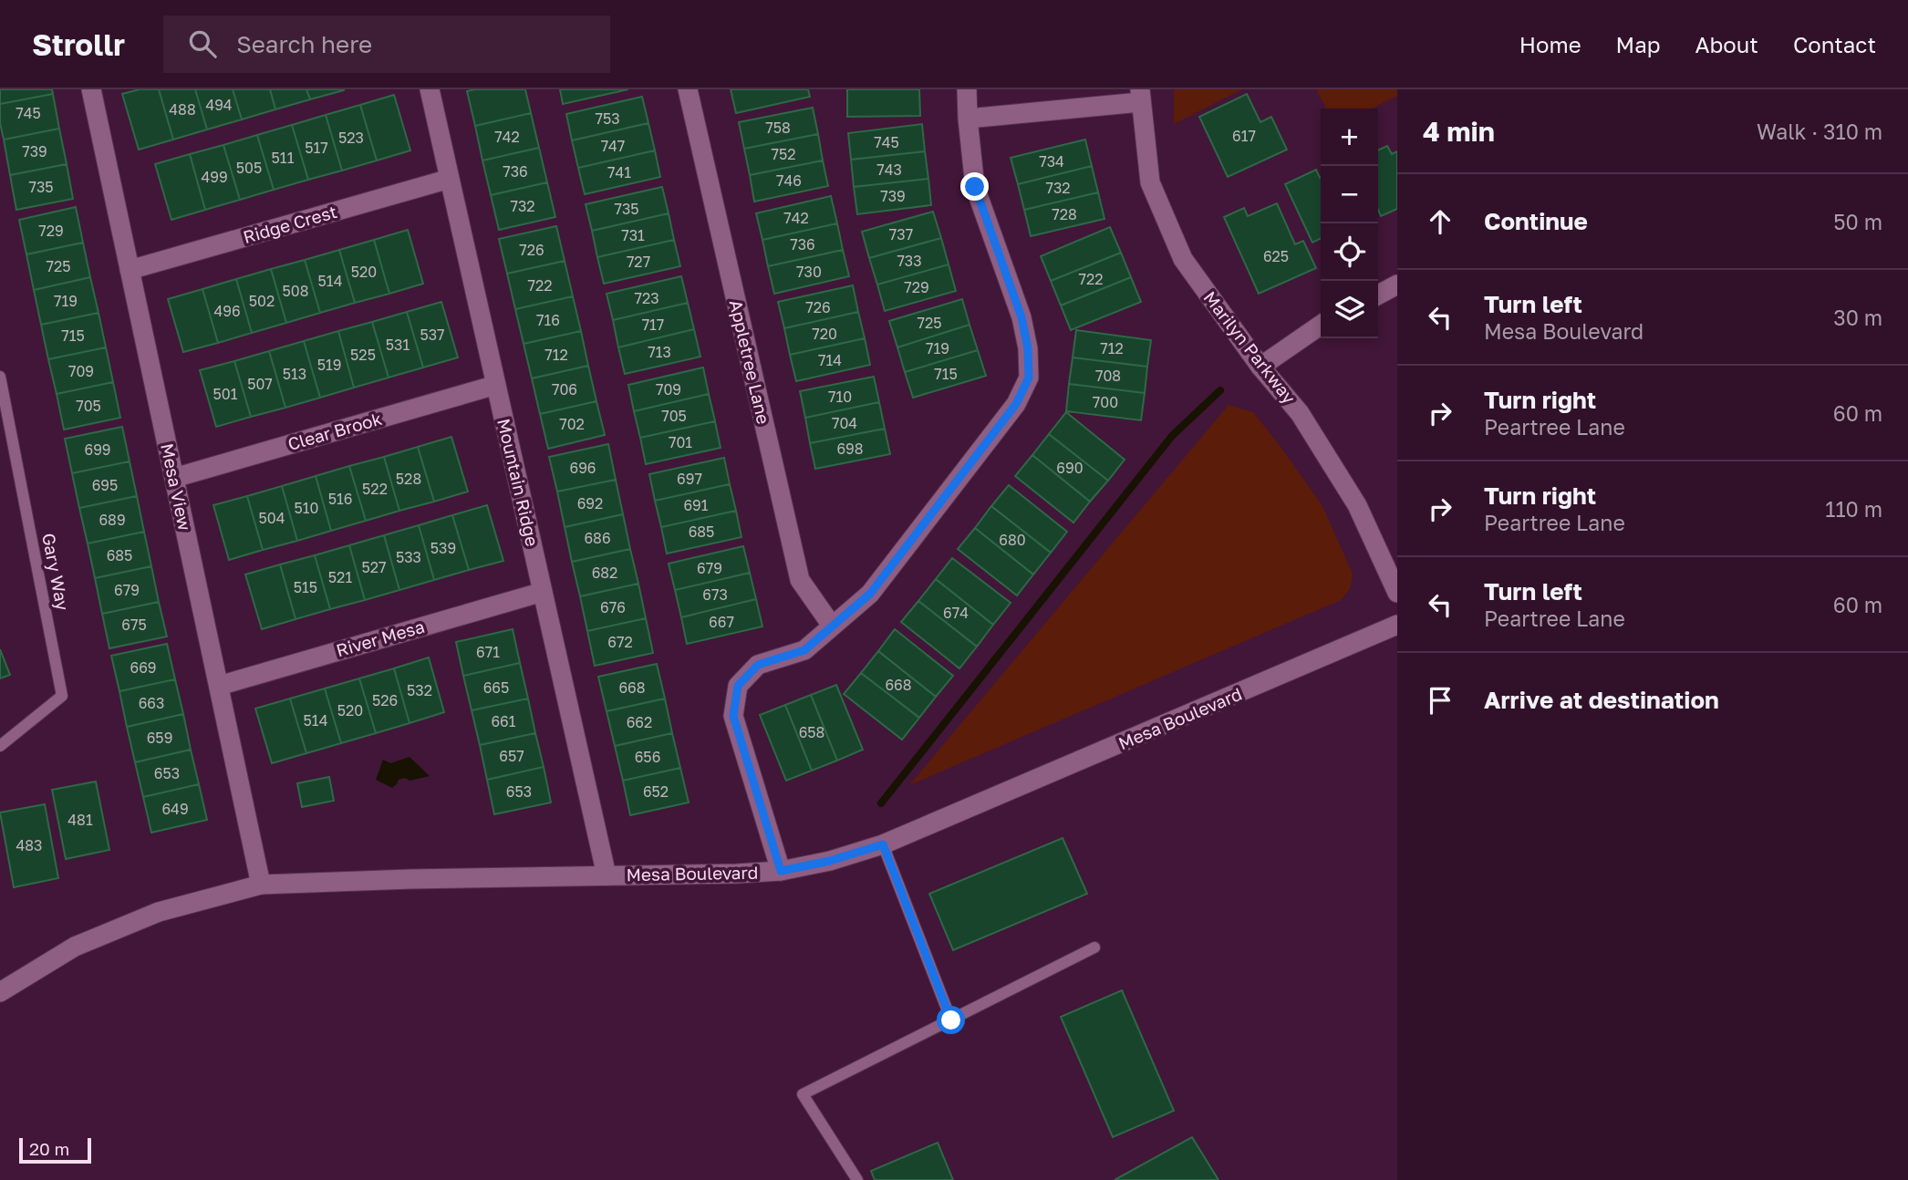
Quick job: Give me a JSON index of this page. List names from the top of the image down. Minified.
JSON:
{"streets":{"street":["Ridge Crest","Marilyn Parkway","Appletree Lane","Clear Brook","Mountain Ridge","Mesa View","River Mesa","Mesa Boulevard"],"lane":["Gary Way"]},"crossings":[["Ridge Crest","Mountain Ridge"],["Ridge Crest","Mesa View"],["Clear Brook","Mountain Ridge"],["Clear Brook","Mesa View"],["Mountain Ridge","River Mesa"],["Mountain Ridge","Mesa Boulevard"],["Mesa View","River Mesa"],["Mesa View","Mesa Boulevard"]],"house_numbers":["494","488","745","753","758","617","742","523","745","747","517","739","752","511","734","505","743","736","741","499","746","735","732","739","732","735","728","742","729","737","731","736","726","625","733","727","725","520","730","722","514","722","729","508","723","719","502","726","496","716","725","717","720","537","715","531","719","712","713","525","712","714","519","709","513","715","708","507","706","709","501","710","700","705","705","704","702","701","698","699","696","690","528","697","695","522","516","692","691","510","504","689","685","686","680","539","685","533","527","679","682","521","515","679","673","676","674","667","675","672","671","669","668","665","668","532","526","663","520","514","661","662","658","659","657","656","653","653","652","649","481","483"],"scale_bar":"20 m","page":{"header":"Strollr","search":"Search here","nav":["Home","Map","About","Contact"],"heading":["4 min","Walk · 310 m"],"map_buttons":["+","−"],"list":[["Continue","50 m"],["Turn left","Mesa Boulevard","30 m"],["Turn right","Peartree Lane","60 m"],["Turn right","Peartree Lane","110 m"],["Turn left","Peartree Lane","60 m"],"Arrive at destination"],"scale":"20 m"}}
